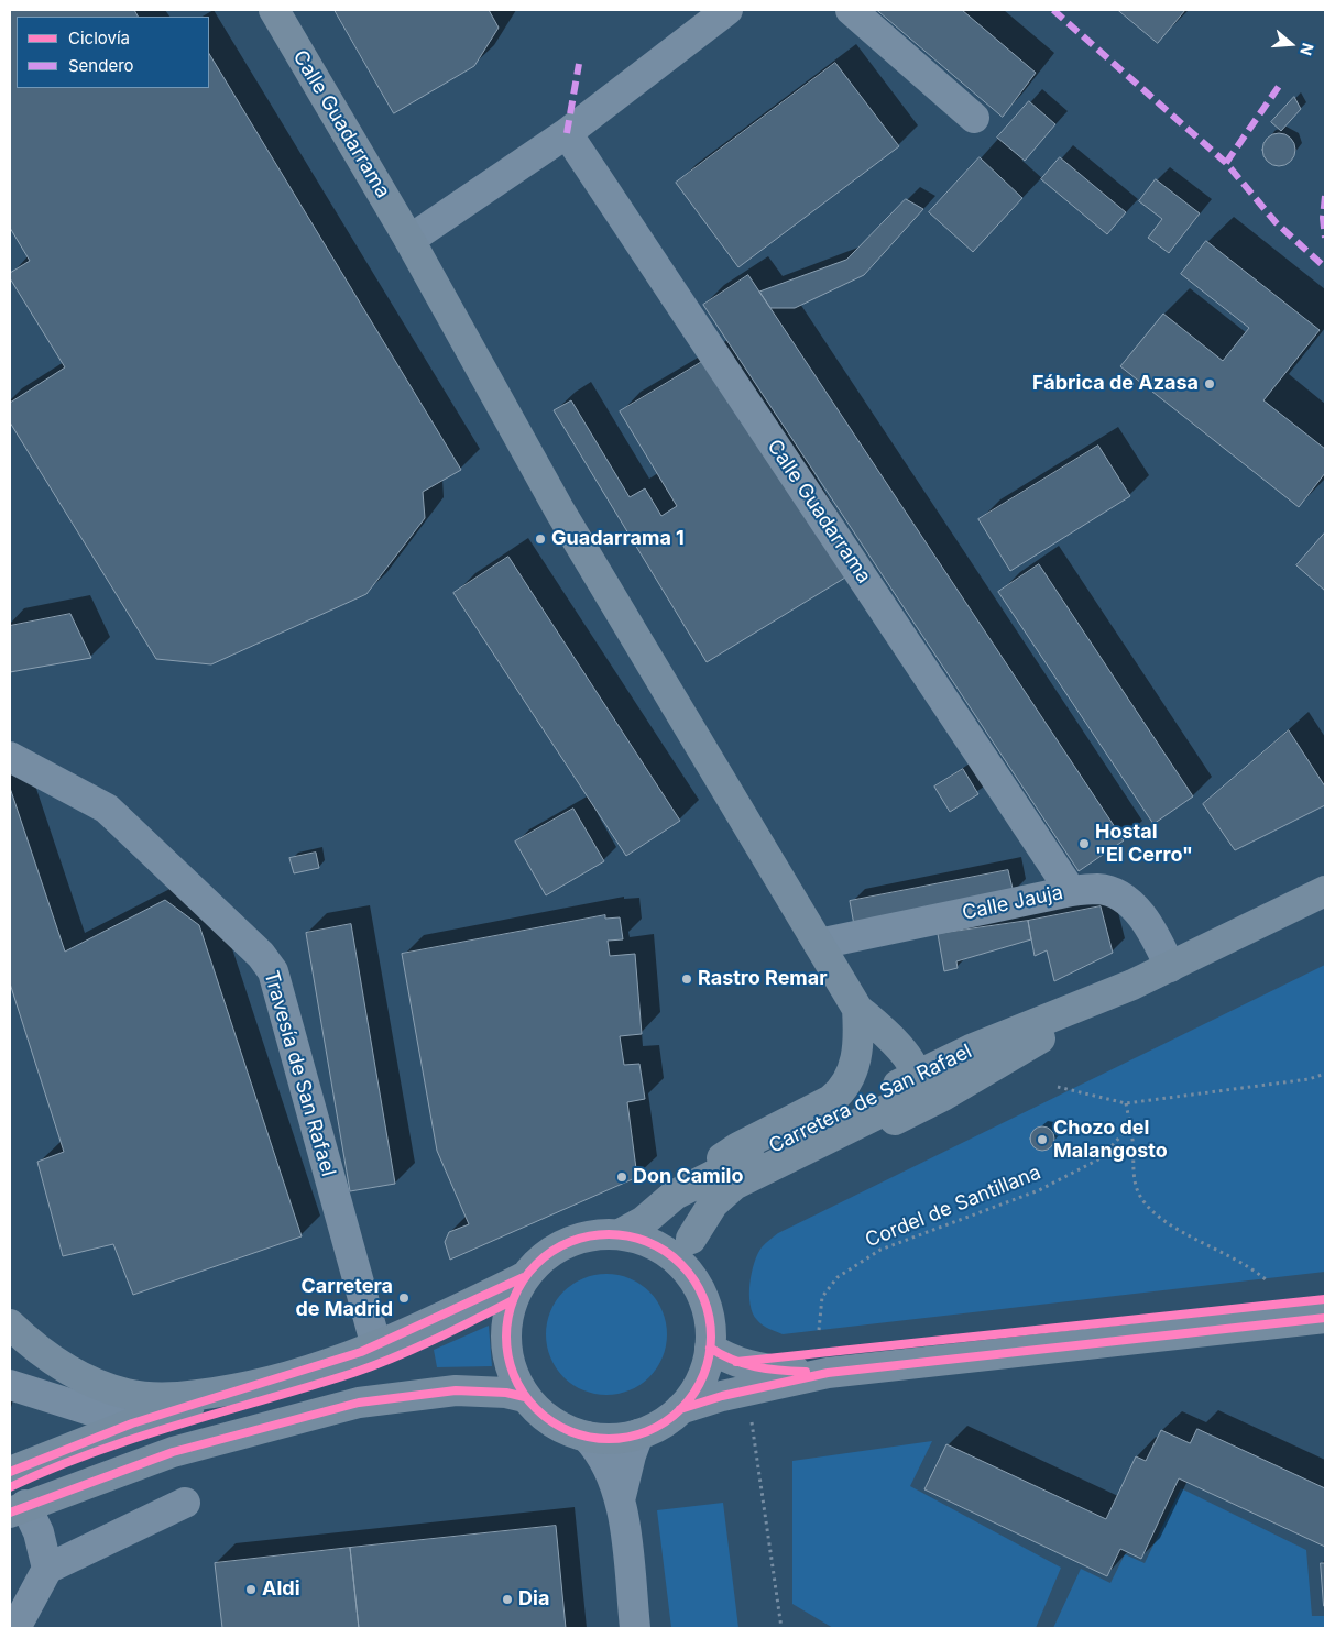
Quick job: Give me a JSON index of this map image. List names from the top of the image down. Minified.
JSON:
{"streets":{"main road":["Calle Guadarrama","Carretera de San Rafael"],"street":["Calle Jauja","Travesía de San Rafael"],"path":["Cordel de Santillana"]},"crossings":[["Calle Guadarrama","Calle Jauja"],["Calle Jauja","Carretera de San Rafael"]],"places":["Fábrica de Azasa","Guadarrama 1","Hostal \"El Cerro\"","Rastro Remar","Chozo del Malangosto","Don Camilo","Carretera de Madrid","Aldi","Dia"],"legend":["Ciclovía","Sendero"],"north":"right"}
